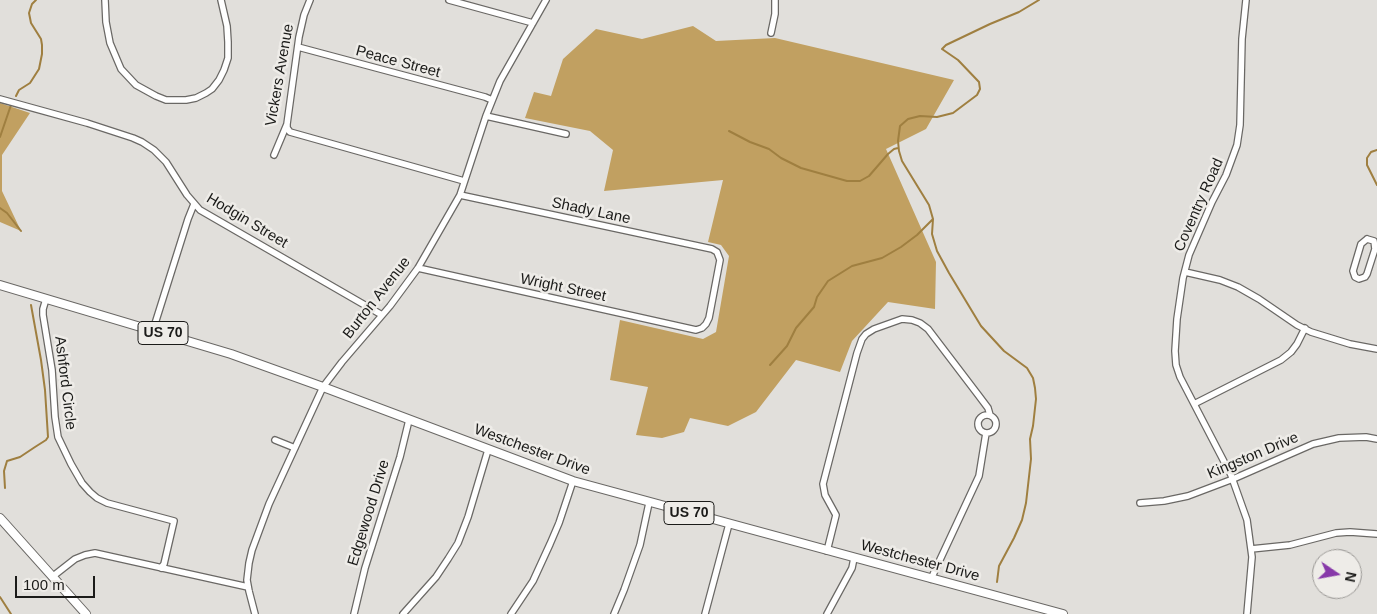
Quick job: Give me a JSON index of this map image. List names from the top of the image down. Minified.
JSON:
{"streets":{"main road":["US 70","Westchester Drive"],"street":["Peace Street","Vickers Avenue","Coventry Road","Shady Lane","Hodgin Street","Wright Street","Burton Avenue","Ashford Circle","Kingston Drive","Edgewood Drive"]},"crossings":[["Peace Street","Vickers Avenue"],["Peace Street","Burton Avenue"],["Coventry Road","Kingston Drive"],["Shady Lane","Wright Street"],["Shady Lane","Burton Avenue"],["Hodgin Street","Burton Avenue"],["Wright Street","Burton Avenue"],["Burton Avenue","Westchester Drive"],["Ashford Circle","Westchester Drive"],["Westchester Drive","Edgewood Drive"]],"scale_bar":"100 m","north":"right"}
